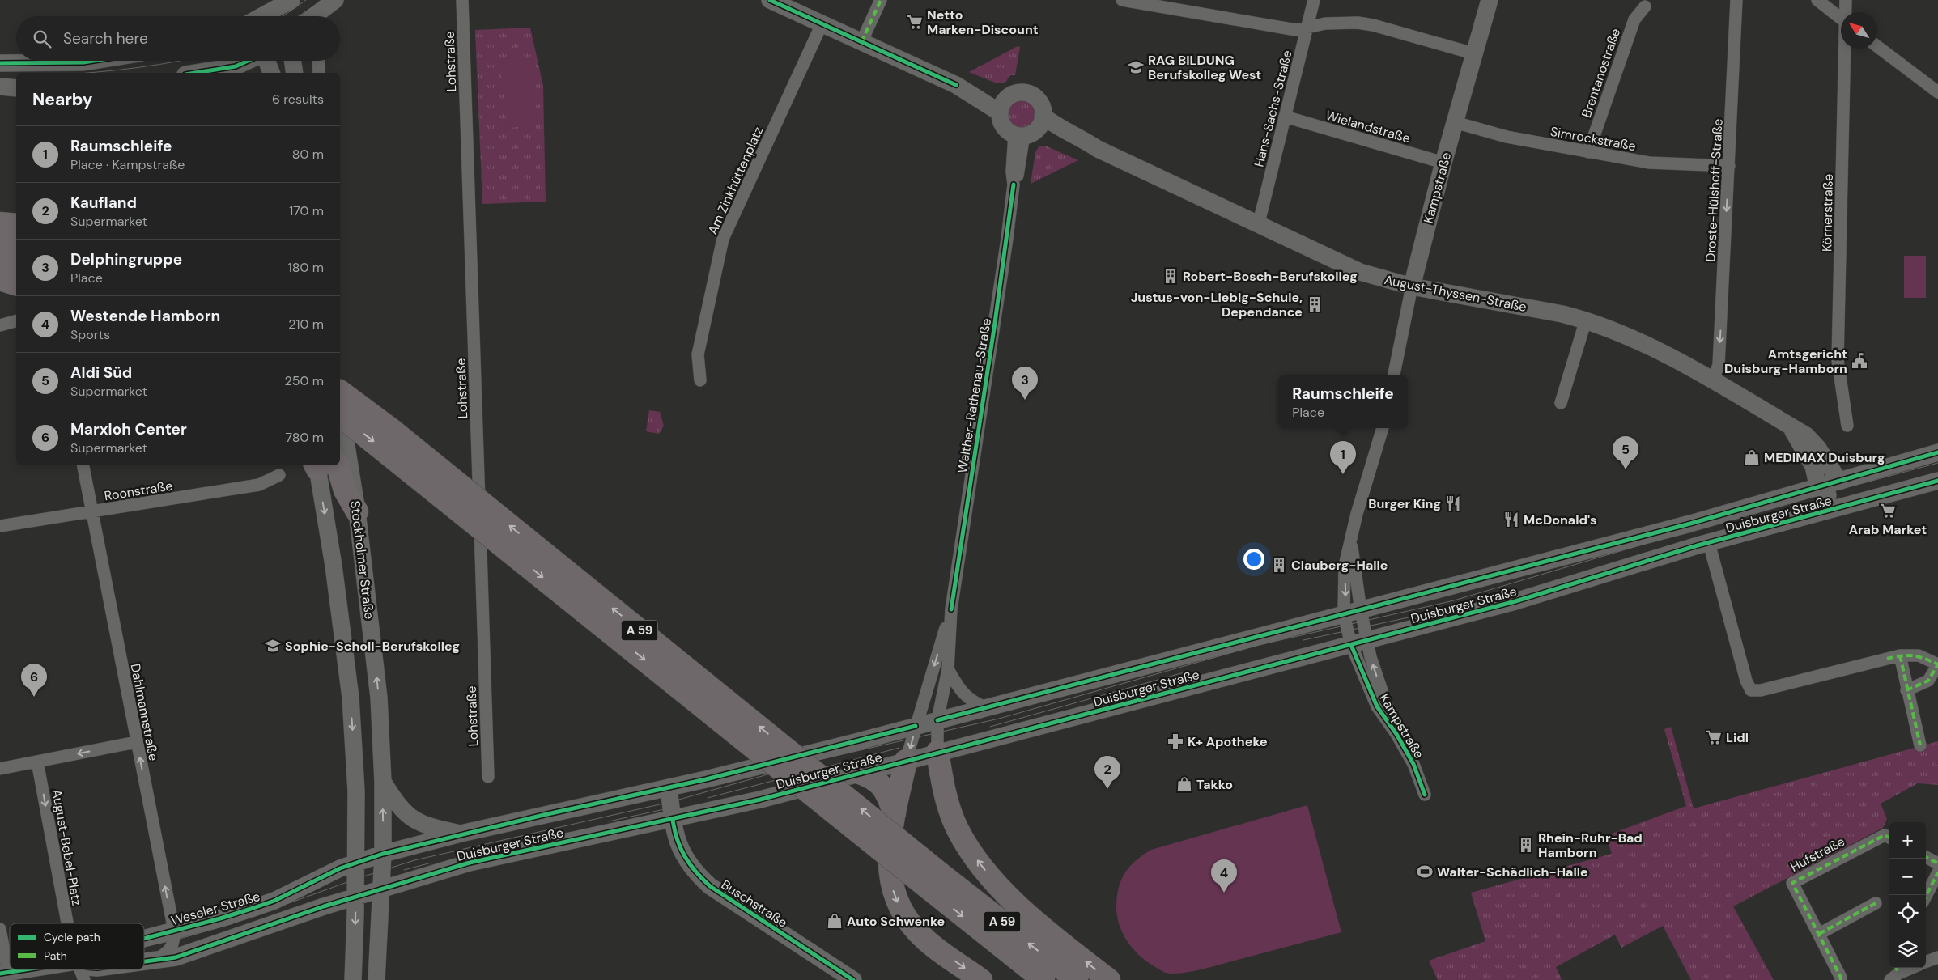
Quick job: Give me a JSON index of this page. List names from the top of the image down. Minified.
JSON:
{"streets":{"highway":["A 59"],"main road":["Kampstraße","August-Thyssen-Straße","Duisburger Straße","Stockholmer Straße","Buschstraße","Weseler Straße"],"street":["Lohstraße","Brentanostraße","Hans-Sachs-Straße","Wielandstraße","Simrockstraße","Am Zinkhüttenplatz","Droste-Hülshoff-Straße","Körnerstraße","Walther-Rathenau-Straße","Roonstraße","Dahlmannstraße","August-Bebel-Platz","Hufstraße"]},"crossings":[["Brentanostraße","Simrockstraße"],["Hans-Sachs-Straße","Wielandstraße"],["Hans-Sachs-Straße","August-Thyssen-Straße"],["Wielandstraße","Kampstraße"],["Simrockstraße","Kampstraße"],["Simrockstraße","Droste-Hülshoff-Straße"],["Kampstraße","August-Thyssen-Straße"],["Kampstraße","Duisburger Straße"],["Droste-Hülshoff-Straße","August-Thyssen-Straße"],["August-Thyssen-Straße","Walther-Rathenau-Straße"],["August-Thyssen-Straße","Duisburger Straße"],["Walther-Rathenau-Straße","Duisburger Straße"],["Roonstraße","Dahlmannstraße"],["Duisburger Straße","Stockholmer Straße"],["Duisburger Straße","Buschstraße"],["Duisburger Straße","Weseler Straße"],["Dahlmannstraße","Weseler Straße"]],"one_way":["Droste-Hülshoff-Straße","Dahlmannstraße","August-Bebel-Platz"],"places":{"supermarket":["Netto Marken-Discount","Arab Market","Lidl"],"school or university":["RAG BILDUNG Berufskolleg West","Sophie-Scholl-Berufskolleg"],"building":["Robert-Bosch-Berufskolleg","Justus-von-Liebig-Schule, Dependance","Clauberg-Halle","Rhein-Ruhr-Bad Hamborn"],"public building":["Amtsgericht Duisburg-Hamborn"],"shop":["MEDIMAX Duisburg","Takko","Auto Schwenke"],"restaurant":["Burger King","McDonald's"],"pharmacy":["K+ Apotheke"],"sports":["Walter-Schädlich-Halle"]},"legend":["Cycle path","Path"],"north":"top left","page":{"search":"Search here","heading":["Nearby","6 results"],"list":[{"mark":"1","name":"Raumschleife","note":"Place · Kampstraße","value":"80 m"},{"mark":"2","name":"Kaufland","note":"Supermarket","value":"170 m"},{"mark":"3","name":"Delphingruppe","note":"Place","value":"180 m"},{"mark":"4","name":"Westende Hamborn","note":"Sports","value":"210 m"},{"mark":"5","name":"Aldi Süd","note":"Supermarket","value":"250 m"},{"mark":"6","name":"Marxloh Center","note":"Supermarket","value":"780 m"}],"pins":["3","5","1","6","2","4"],"popup":["Raumschleife","Place"],"map_buttons":["+","−"]}}
